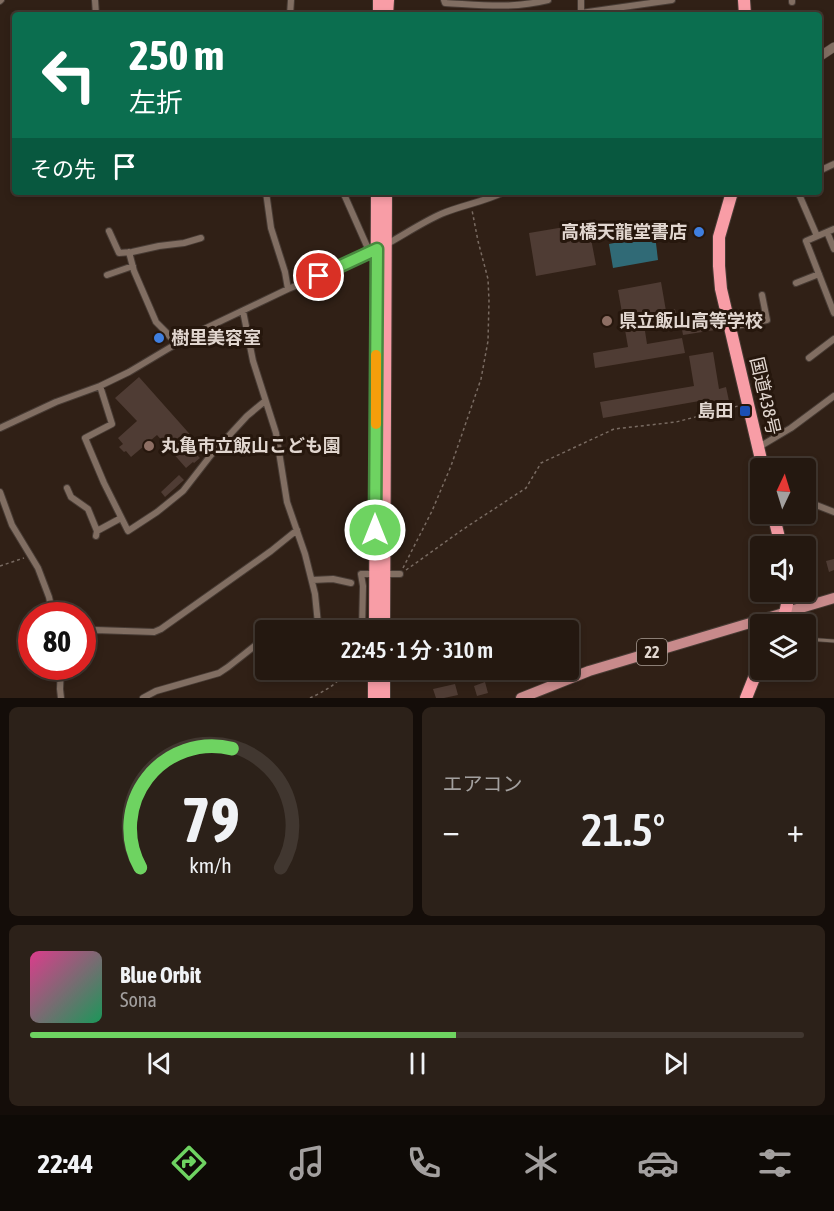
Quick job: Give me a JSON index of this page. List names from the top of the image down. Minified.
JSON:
{"streets":{"highway":["国道438号"],"main road":["22"]},"places":{"other":["高橋天龍堂書店","県立飯山高等学校","樹里美容室","丸亀市立飯山こども園"],"transit":["島田"]},"north":"top","page":{"turn":["250 m","左折"],"then":"その先","limit":"80","trip":"22:45 · 1 分 · 310 m","tile":"エアコン","heat":["−","21.5°","+"],"song":["Blue Orbit","Sona"],"tabs":"22:44","gauge":["79","km/h"]}}
